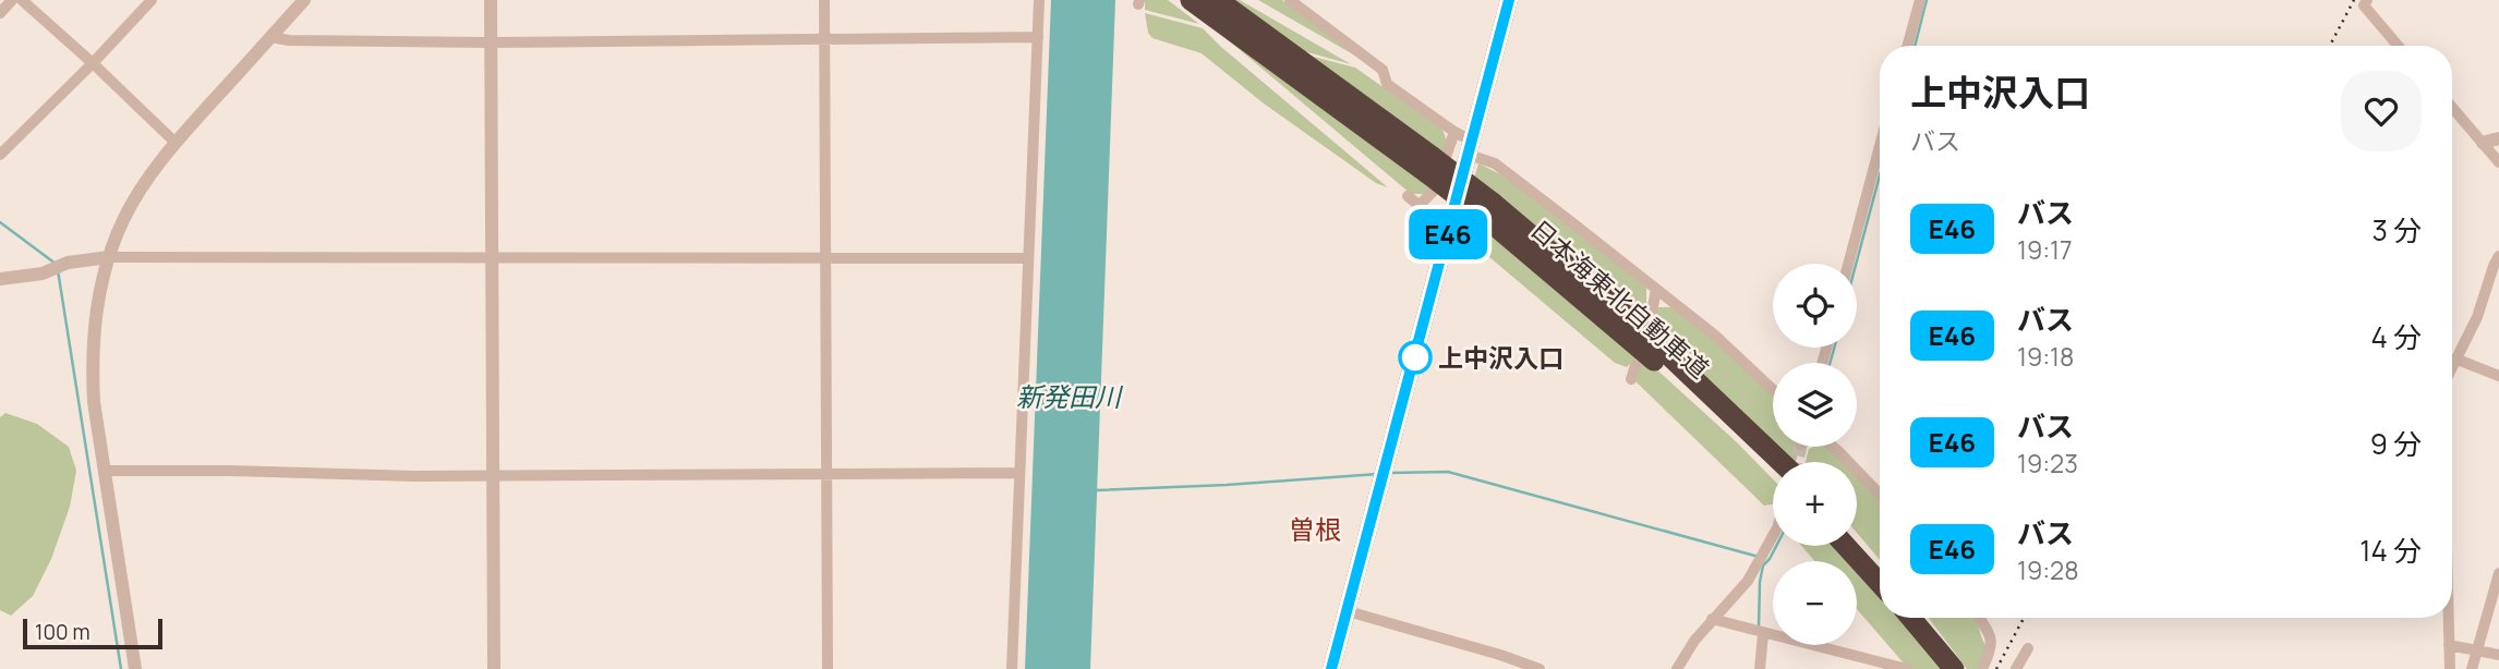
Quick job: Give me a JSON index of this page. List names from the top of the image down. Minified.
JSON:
{"streets":{"highway":["日本海東北自動車道"]},"districts":["曽根"],"water":["新発田川"],"places":["上中沢入口"],"lines":["bus line E46"],"scale_bar":"100 m","page":{"on_map":"E46","heading":["上中沢入口","バス"],"list":[{"mark":"E46","name":"バス","note":"19:17","value":"3 分"},{"mark":"E46","name":"バス","note":"19:18","value":"4 分"},{"mark":"E46","name":"バス","note":"19:23","value":"9 分"},{"mark":"E46","name":"バス","note":"19:28","value":"14 分"}],"map_buttons":["+","−"],"scale":"100 m"}}
